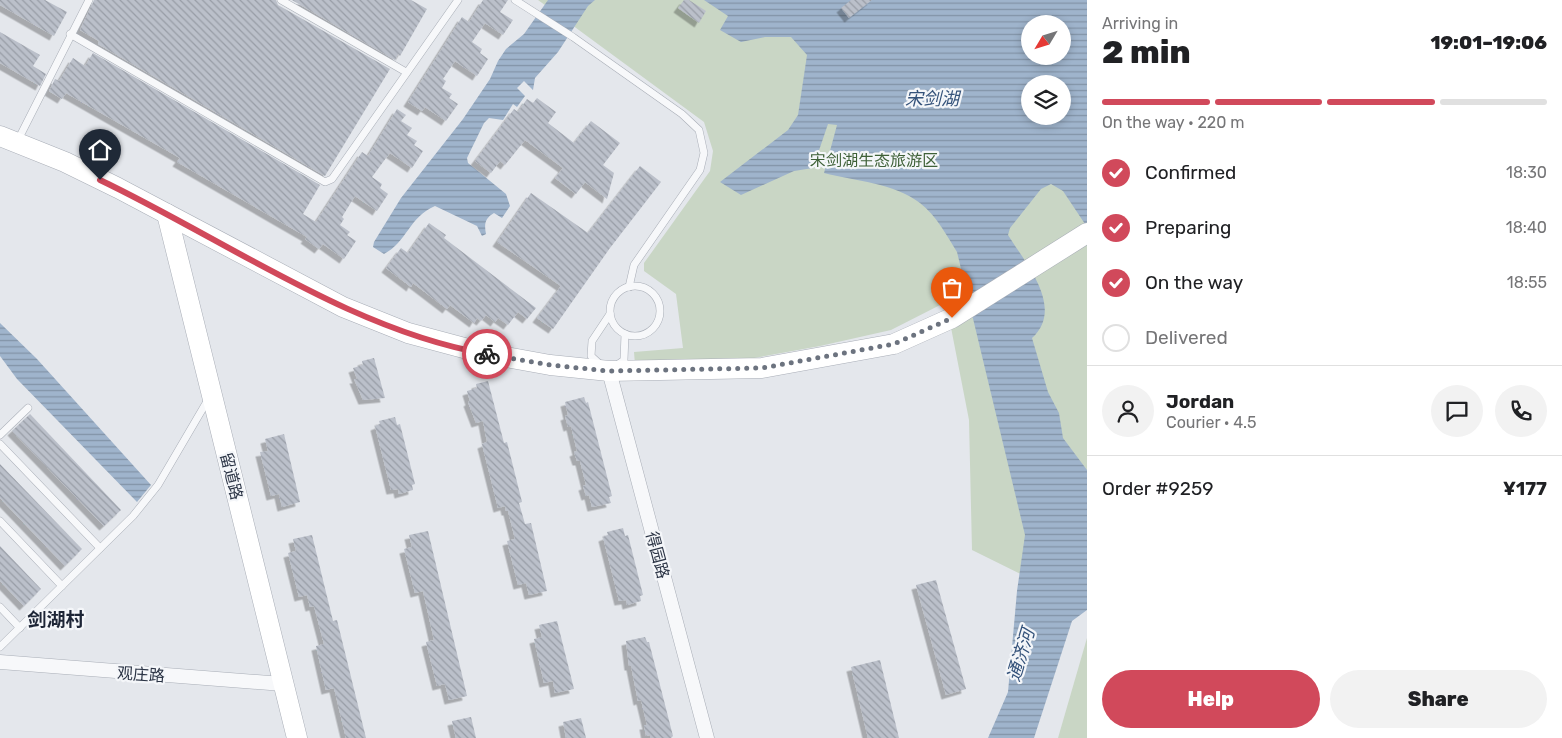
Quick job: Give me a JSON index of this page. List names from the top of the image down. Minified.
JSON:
{"streets":{"street":["留道路","得园路","观庄路"]},"crossings":[["留道路","观庄路"]],"districts":["剑湖村"],"water":["宋剑湖","通济河"],"parks":["宋剑湖生态旅游区"],"north":"bottom left","page":{"heading":["2 min","Arriving in","19:01–19:06"],"panel":["Jordan","Courier · 4.5","Order #9259","¥177"],"bar":"On the way · 220 m","list":[["Confirmed","18:30"],["Preparing","18:40"],["On the way","18:55"],"Delivered"],"buttons":["Help","Share"]}}
